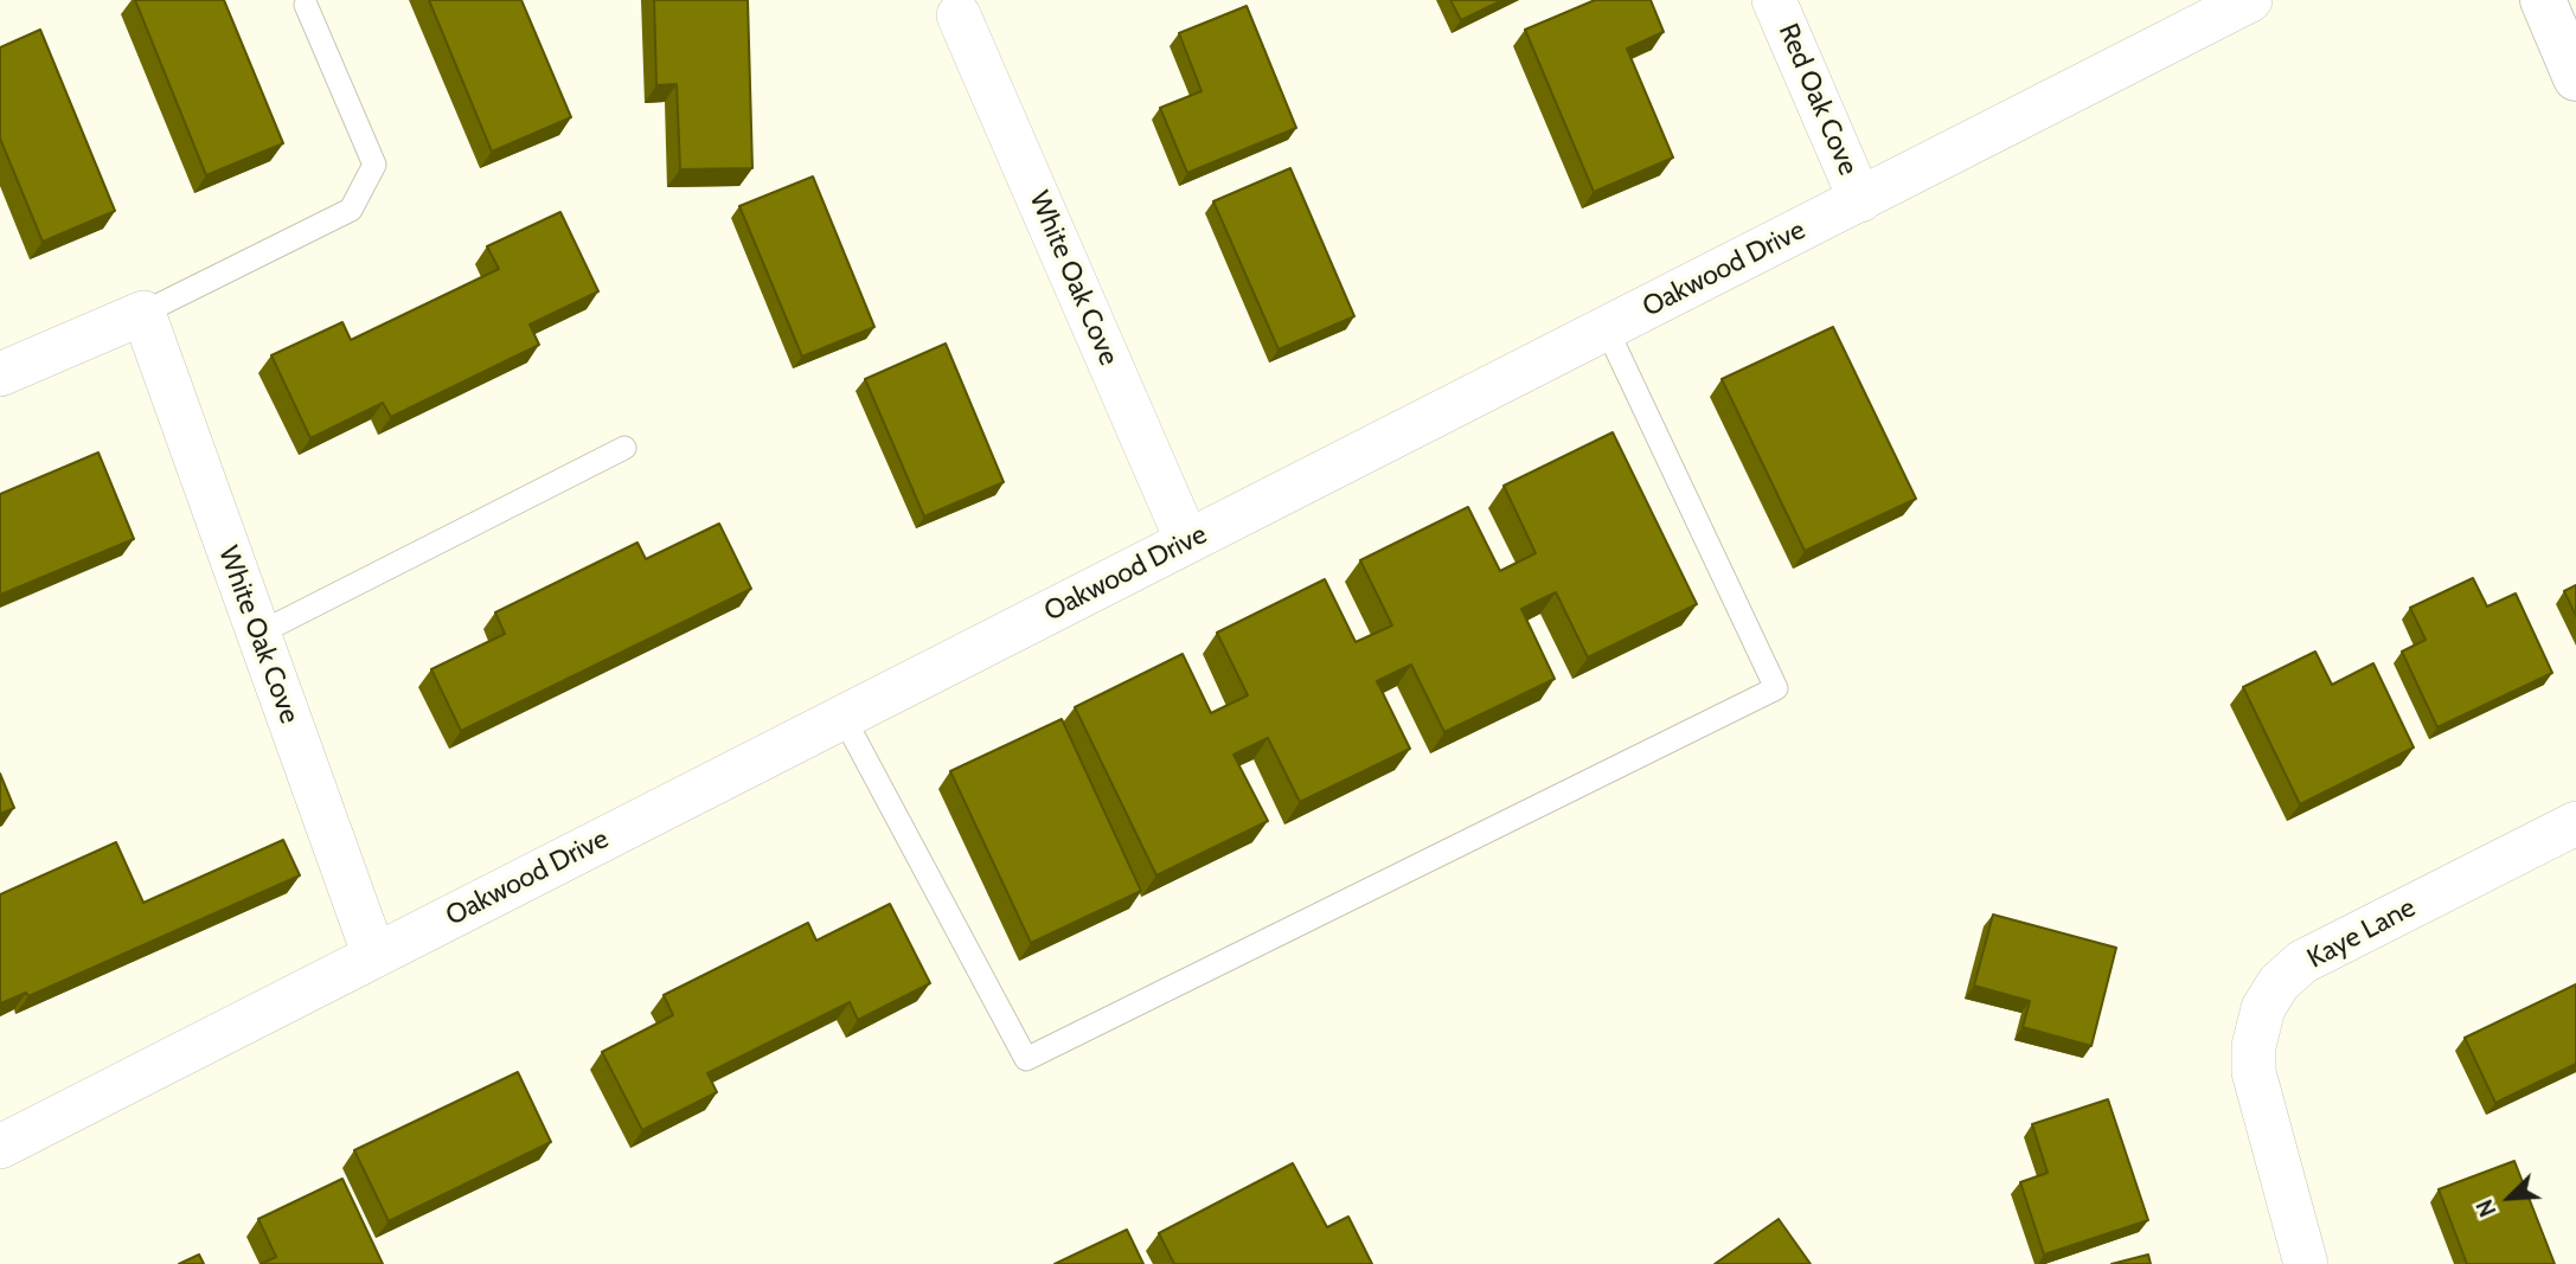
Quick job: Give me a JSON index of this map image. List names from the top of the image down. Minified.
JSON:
{"streets":{"street":["Red Oak Cove","Oakwood Drive","White Oak Cove","Kaye Lane"]},"crossings":[["Red Oak Cove","Oakwood Drive"],["Oakwood Drive","White Oak Cove"]],"north":"bottom left"}
